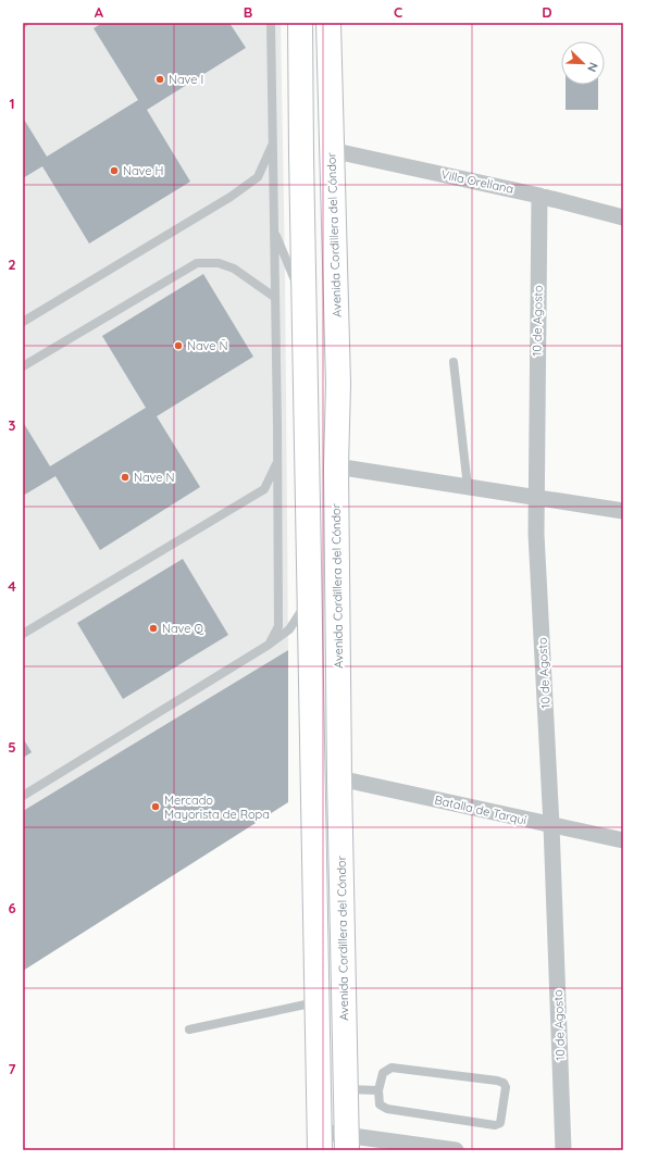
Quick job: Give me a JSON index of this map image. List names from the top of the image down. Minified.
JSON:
{"streets":{"street":["Villa Orellana","Avenida Cordillera del Cóndor","10 de Agosto","Batalla de Tarqui"]},"crossings":[["Villa Orellana","Avenida Cordillera del Cóndor"],["Villa Orellana","10 de Agosto"],["Avenida Cordillera del Cóndor","Batalla de Tarqui"],["10 de Agosto","Batalla de Tarqui"]],"places":["Nave I","Nave H","Nave Ñ","Nave N","Nave Q","Mercado Mayorista de Ropa"],"north":"bottom right","grid":{"columns":["A","B","C","D"],"rows":["1","2","3","4","5","6","7"]}}
